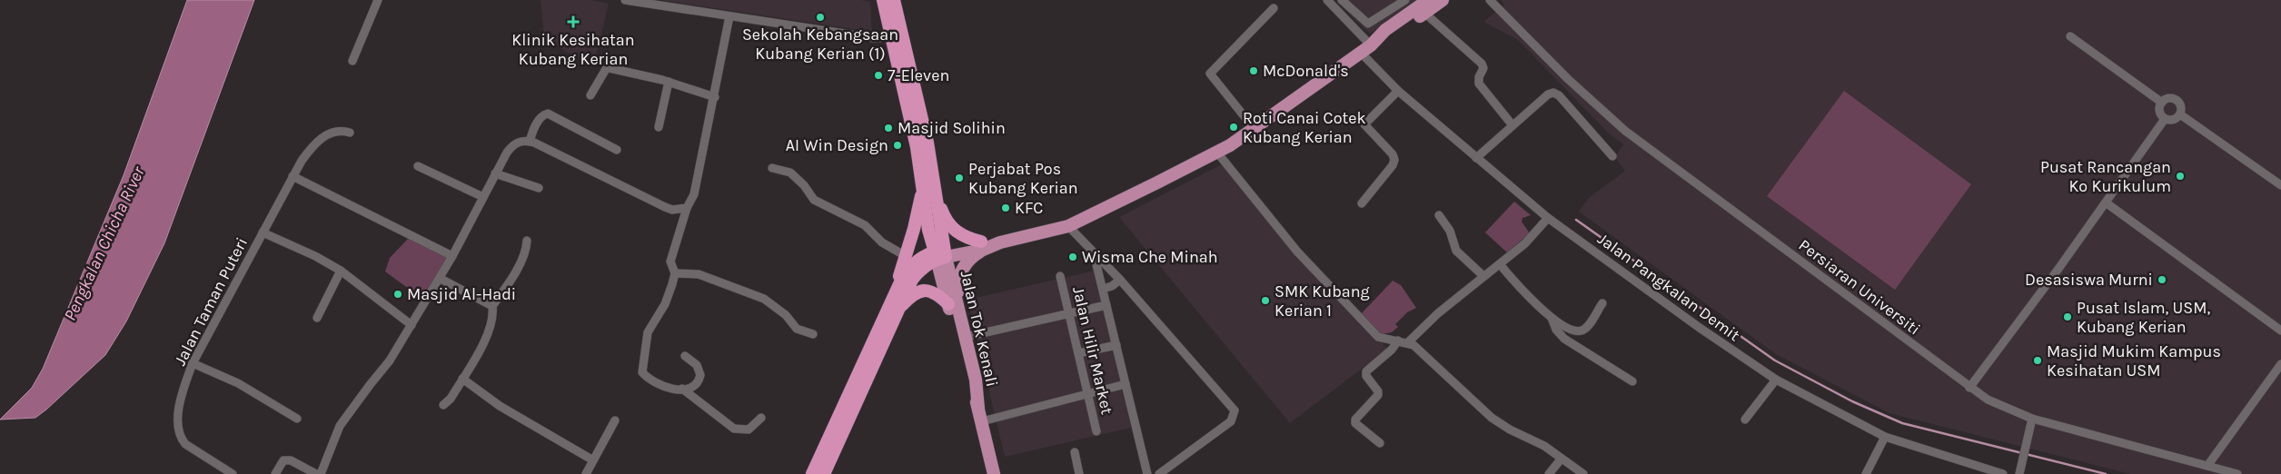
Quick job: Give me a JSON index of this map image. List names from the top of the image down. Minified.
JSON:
{"streets":{"main road":["Jalan Tok Kenali"],"street":["Jalan Pangkalan Demit","Persiaran Universiti","Jalan Taman Puteri","Jalan Hilir Market"]},"water":["Pengkalan Chicha River"],"places":{"other":["Sekolah Kebangsaan Kubang Kerian (1)","McDonald's","7-Eleven","Roti Canai Cotek Kubang Kerian","Masjid Solihin","AI Win Design","Pusat Rancangan Ko Kurikulum","Perjabat Pos Kubang Kerian","KFC","Wisma Che Minah","Desasiswa Murni","Masjid Al-Hadi","SMK Kubang Kerian 1","Pusat Islam, USM, Kubang Kerian","Masjid Mukim Kampus Kesihatan USM"],"health":["Klinik Kesihatan Kubang Kerian"]}}
